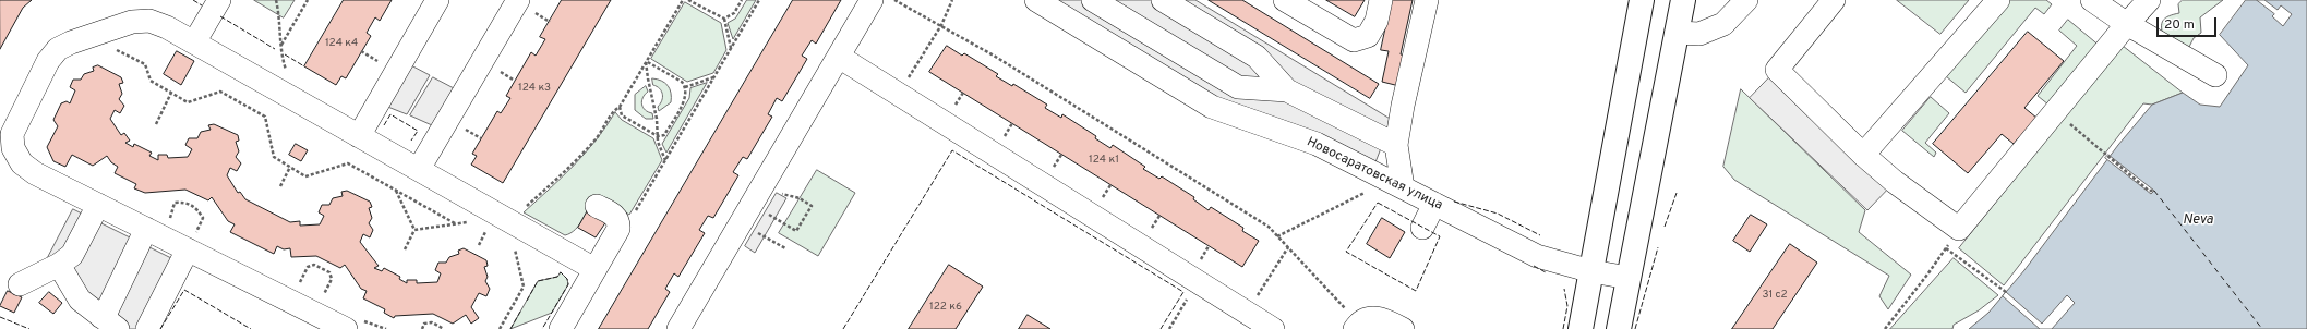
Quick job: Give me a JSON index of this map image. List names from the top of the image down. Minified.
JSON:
{"streets":{"street":["Новосаратовская улица"]},"water":["Neva"],"house_numbers":["124 к4","124 к3","124 к1","31 с2","122 к6"],"scale_bar":"20 m"}
